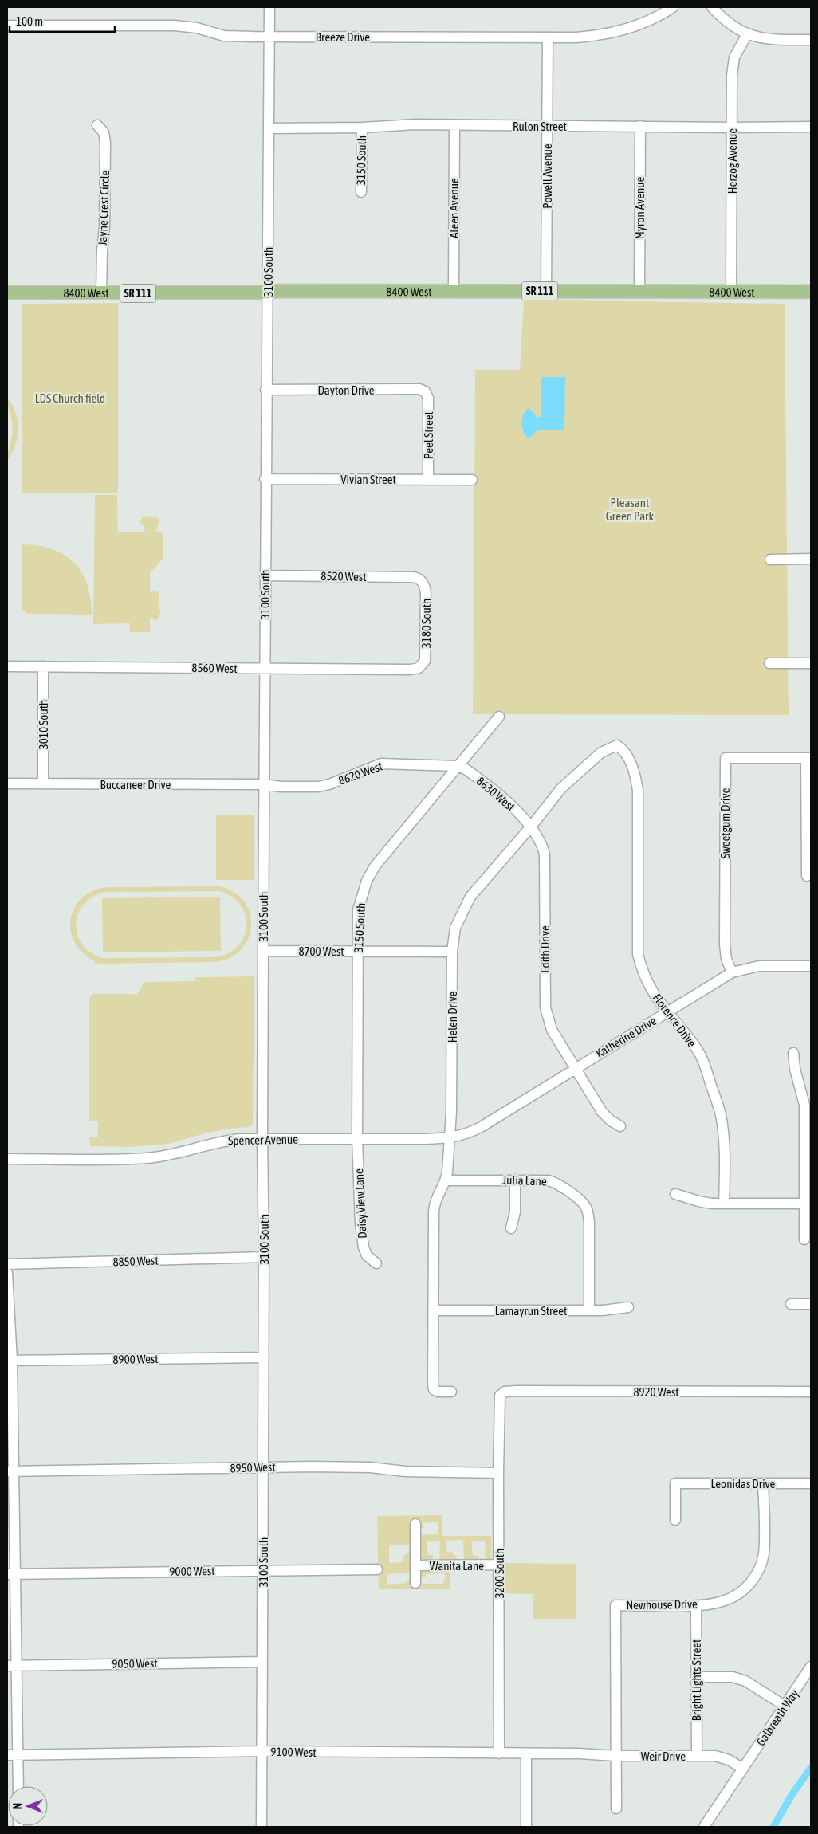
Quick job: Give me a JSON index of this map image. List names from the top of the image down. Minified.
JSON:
{"streets":{"main road":["8400 West","SR 111"],"street":["Breeze Drive","Rulon Street","3150 South","Herzog Avenue","Powell Avenue","Jayne Crest Circle","Aleen Avenue","Myron Avenue","3100 South","Dayton Drive","Peel Street","Vivian Street","8520 West","3180 South","8560 West","3010 South","8620 West","Buccaneer Drive","8630 West","Sweetgum Drive","Edith Drive","8700 West","Helen Drive","Florence Drive","Katherine Drive","Spencer Avenue","Julia Lane","Daisy View Lane","8850 West","Lamayrun Street","8900 West","8920 West","8950 West","Leonidas Drive","Wanita Lane","9000 West","3200 South","Newhouse Drive","9050 West","Bright Lights Street","Galbreath Way","9100 West","Weir Drive"]},"crossings":[["Breeze Drive","Powell Avenue"],["Breeze Drive","3100 South"],["Rulon Street","3150 South"],["Rulon Street","Herzog Avenue"],["Rulon Street","Powell Avenue"],["Rulon Street","Aleen Avenue"],["Rulon Street","Myron Avenue"],["Rulon Street","3100 South"],["3150 South","8620 West"],["3150 South","8630 West"],["3150 South","8700 West"],["3150 South","Spencer Avenue"],["3150 South","Daisy View Lane"],["Herzog Avenue","8400 West"],["Powell Avenue","8400 West"],["Jayne Crest Circle","8400 West"],["Aleen Avenue","8400 West"],["Myron Avenue","8400 West"],["3100 South","8400 West"],["3100 South","Dayton Drive"],["3100 South","Vivian Street"],["3100 South","8520 West"],["3100 South","8560 West"],["3100 South","8620 West"],["3100 South","Buccaneer Drive"],["3100 South","8700 West"],["3100 South","Spencer Avenue"],["3100 South","8850 West"],["3100 South","8900 West"],["3100 South","8950 West"],["3100 South","9000 West"],["3100 South","9050 West"],["3100 South","9100 West"],["Dayton Drive","Peel Street"],["Peel Street","Vivian Street"],["8520 West","3180 South"],["3180 South","8560 West"],["8560 West","3010 South"],["3010 South","Buccaneer Drive"],["8620 West","Buccaneer Drive"],["8620 West","8630 West"],["8630 West","Edith Drive"],["8630 West","Helen Drive"],["Sweetgum Drive","Katherine Drive"],["Edith Drive","Helen Drive"],["Edith Drive","Katherine Drive"],["8700 West","Helen Drive"],["Helen Drive","Florence Drive"],["Helen Drive","Katherine Drive"],["Helen Drive","Spencer Avenue"],["Helen Drive","Julia Lane"],["Helen Drive","Lamayrun Street"],["Florence Drive","Katherine Drive"],["Katherine Drive","Spencer Avenue"],["Spencer Avenue","Daisy View Lane"],["Julia Lane","Lamayrun Street"],["8920 West","3200 South"],["8950 West","3200 South"],["Leonidas Drive","Newhouse Drive"],["Wanita Lane","3200 South"],["3200 South","9100 West"],["Newhouse Drive","Bright Lights Street"],["Newhouse Drive","Weir Drive"],["Bright Lights Street","Weir Drive"],["Galbreath Way","Weir Drive"],["9100 West","Weir Drive"]],"parks":["LDS Church field","Pleasant Green Park"],"scale_bar":"100 m","north":"left"}
